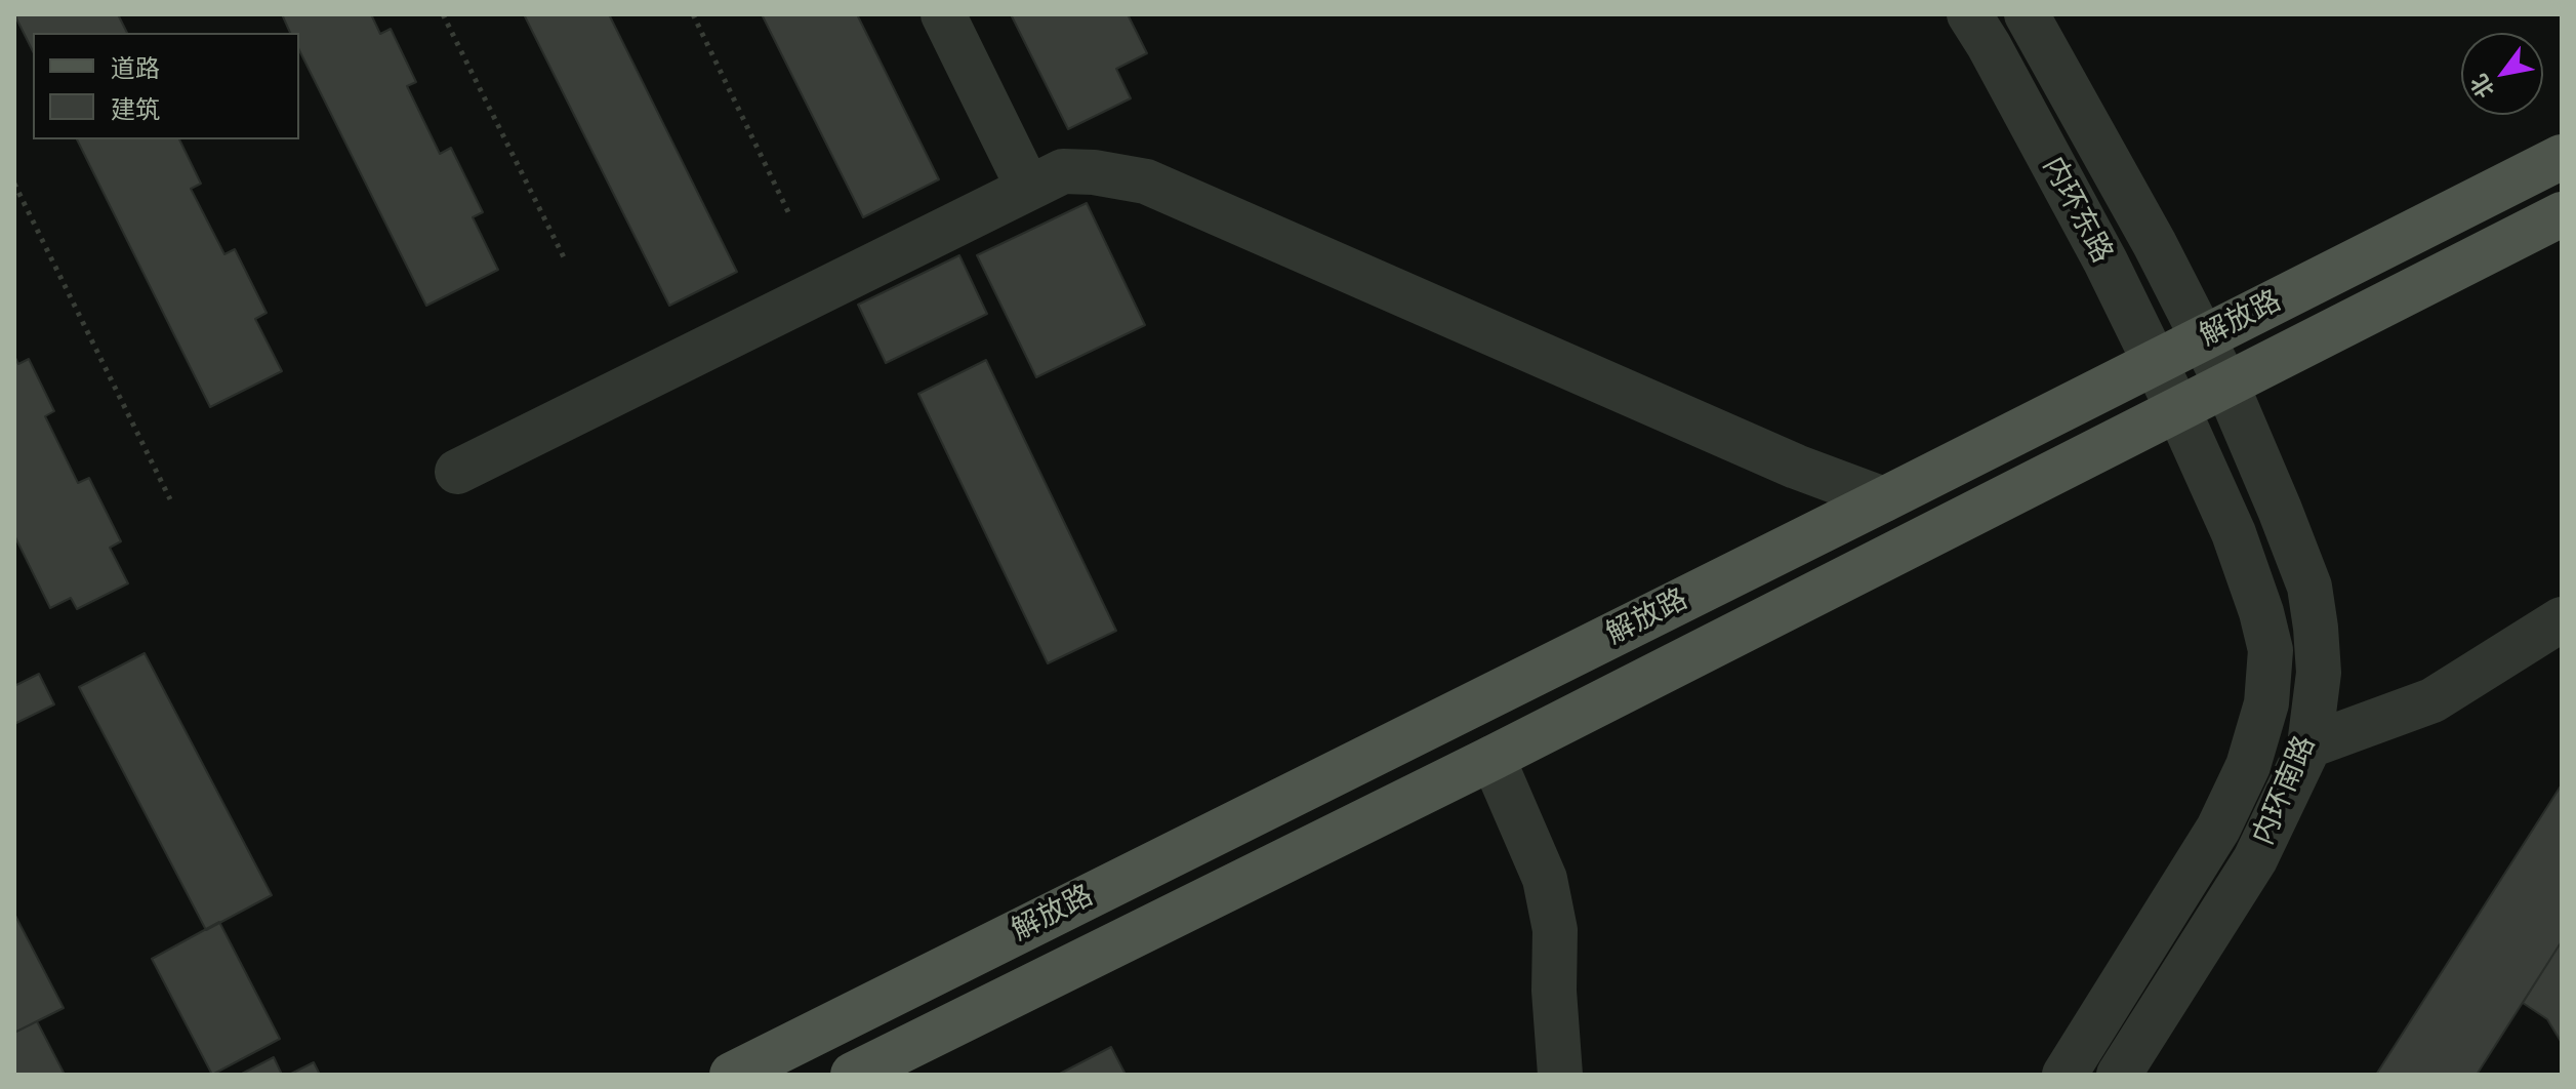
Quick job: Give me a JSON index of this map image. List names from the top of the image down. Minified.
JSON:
{"streets":{"main road":["解放路"],"street":["内环东路","内环南路"]},"crossings":[["内环东路","解放路"],["内环东路","内环南路"],["解放路","内环南路"]],"legend":["道路","建筑"],"north":"bottom left"}
